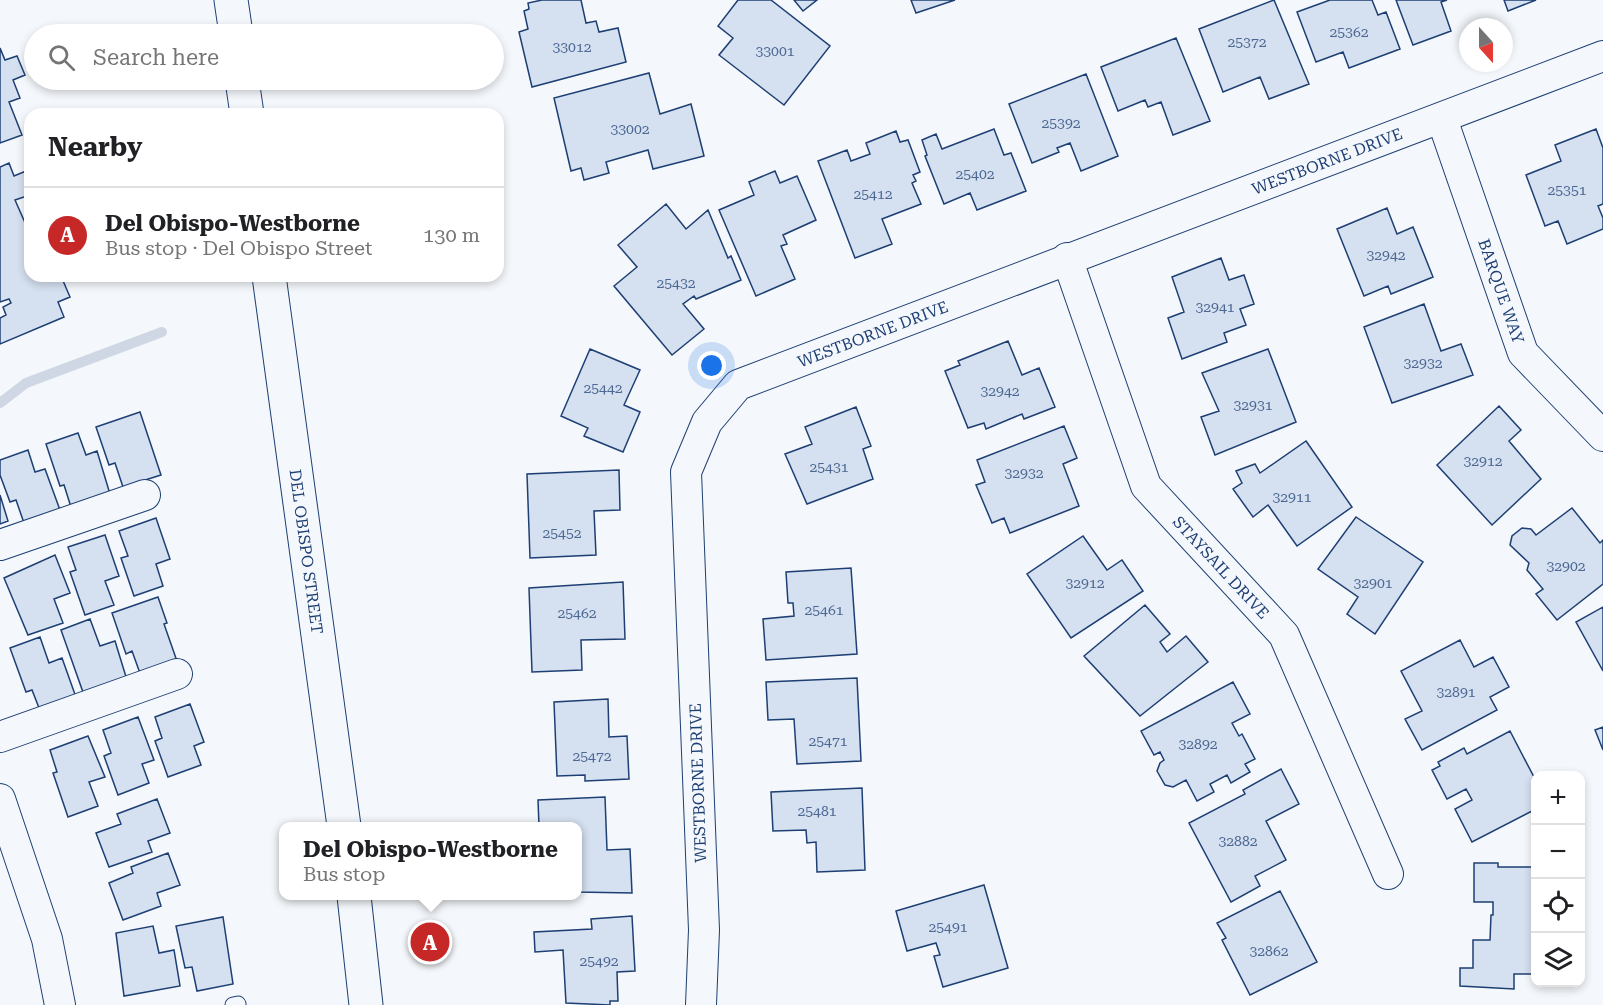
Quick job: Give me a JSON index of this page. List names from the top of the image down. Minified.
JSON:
{"streets":{"main road":["DEL OBISPO STREET"],"street":["WESTBORNE DRIVE","BARQUE WAY","STAYSAIL DRIVE"]},"crossings":[["WESTBORNE DRIVE","BARQUE WAY"],["WESTBORNE DRIVE","STAYSAIL DRIVE"]],"house_numbers":["25362","25372","33012","33001","25392","33002","25402","25351","25412","32942","25432","32941","32932","25442","32942","32931","32912","25431","32932","32911","25452","32902","32912","32901","25461","25462","32891","25471","32892","25472","25481","32882","25491","32862","25492"],"north":"bottom","page":{"search":"Search here","heading":"Nearby","list":[{"mark":"A","name":"Del Obispo-Westborne","note":"Bus stop · Del Obispo Street","value":"130 m"}],"map_buttons":["+","−"],"popup":["Del Obispo-Westborne","Bus stop"],"pins":"A"}}
